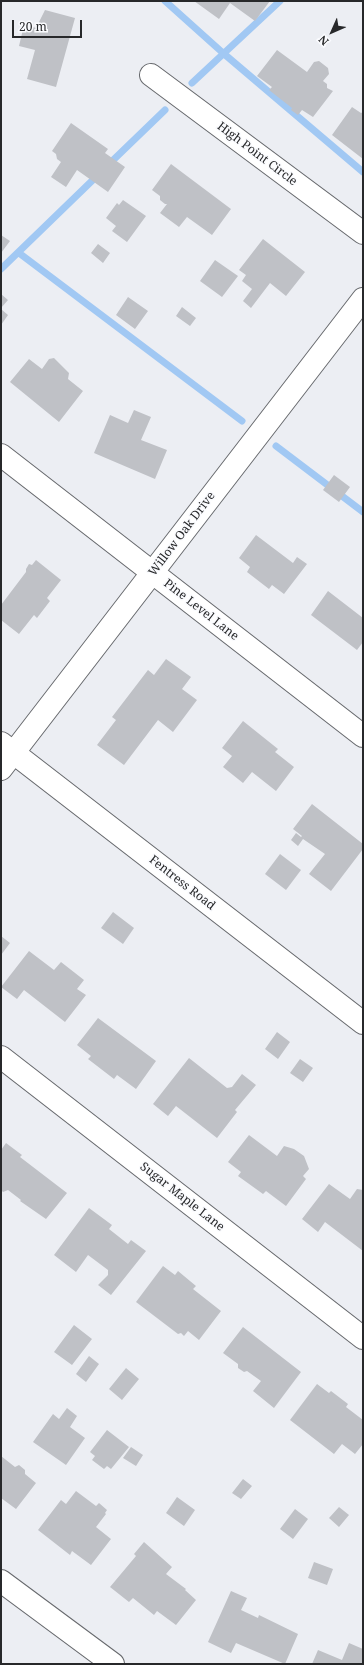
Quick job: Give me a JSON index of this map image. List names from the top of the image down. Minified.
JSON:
{"streets":{"street":["High Point Circle","Willow Oak Drive","Pine Level Lane","Fentress Road","Sugar Maple Lane"]},"crossings":[["Willow Oak Drive","Pine Level Lane"],["Willow Oak Drive","Fentress Road"]],"scale_bar":"20 m","north":"bottom left"}
